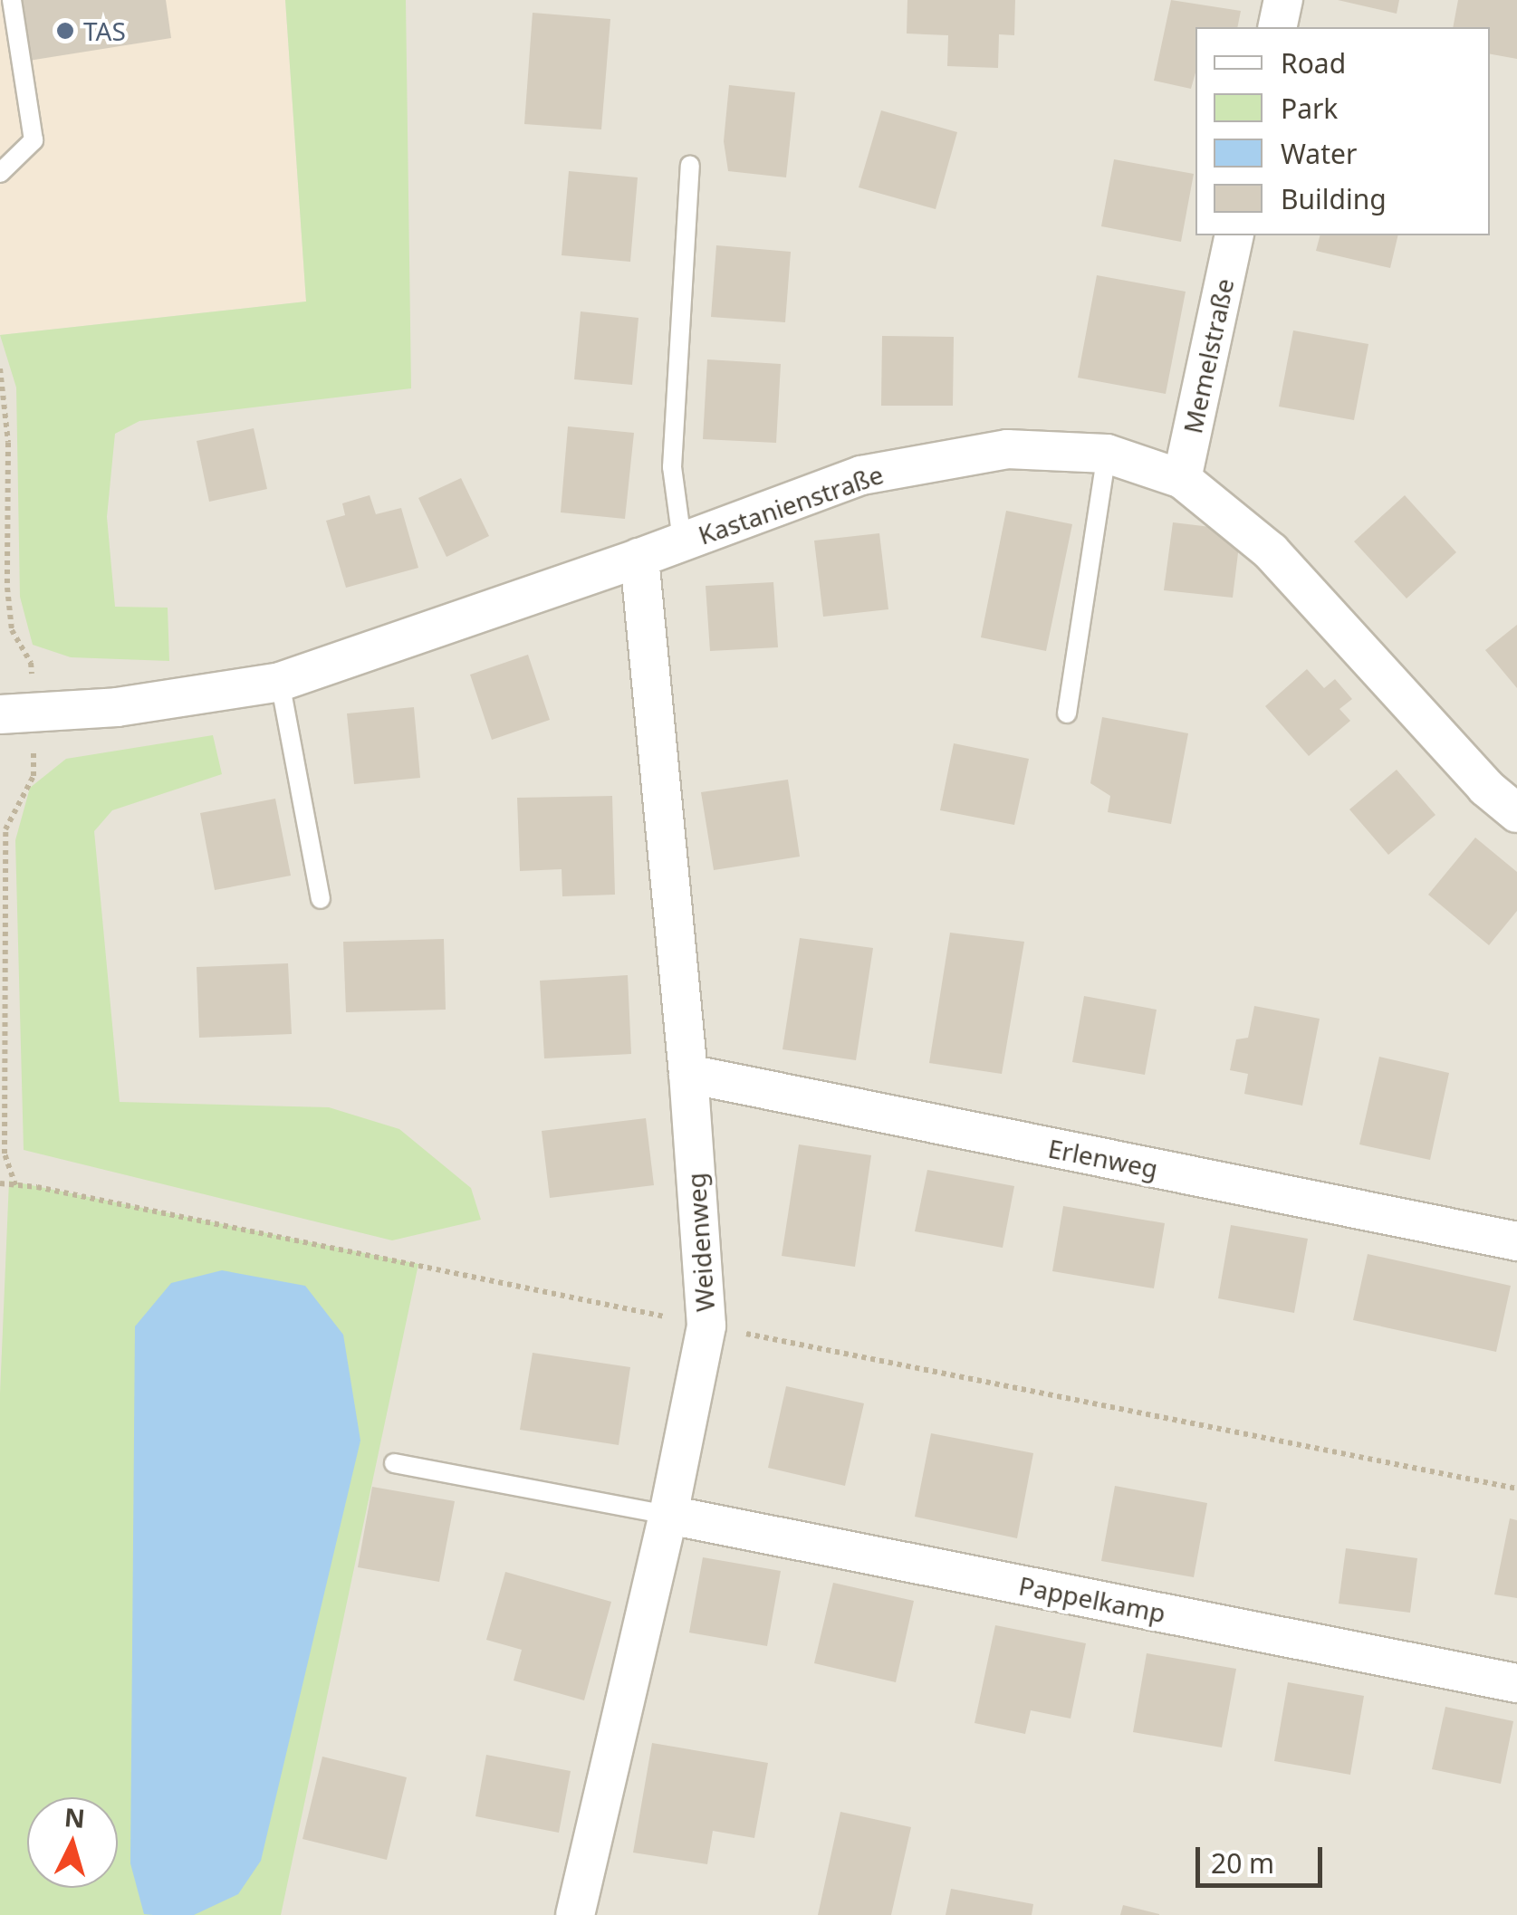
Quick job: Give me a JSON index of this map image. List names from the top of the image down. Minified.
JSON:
{"streets":{"street":["Memelstraße","Kastanienstraße","Erlenweg","Weidenweg","Pappelkamp"]},"crossings":[["Memelstraße","Kastanienstraße"],["Kastanienstraße","Weidenweg"],["Erlenweg","Weidenweg"],["Weidenweg","Pappelkamp"]],"places":["TAS"],"legend":["Road","Park","Water","Building"],"scale_bar":"20 m","north":"top"}
